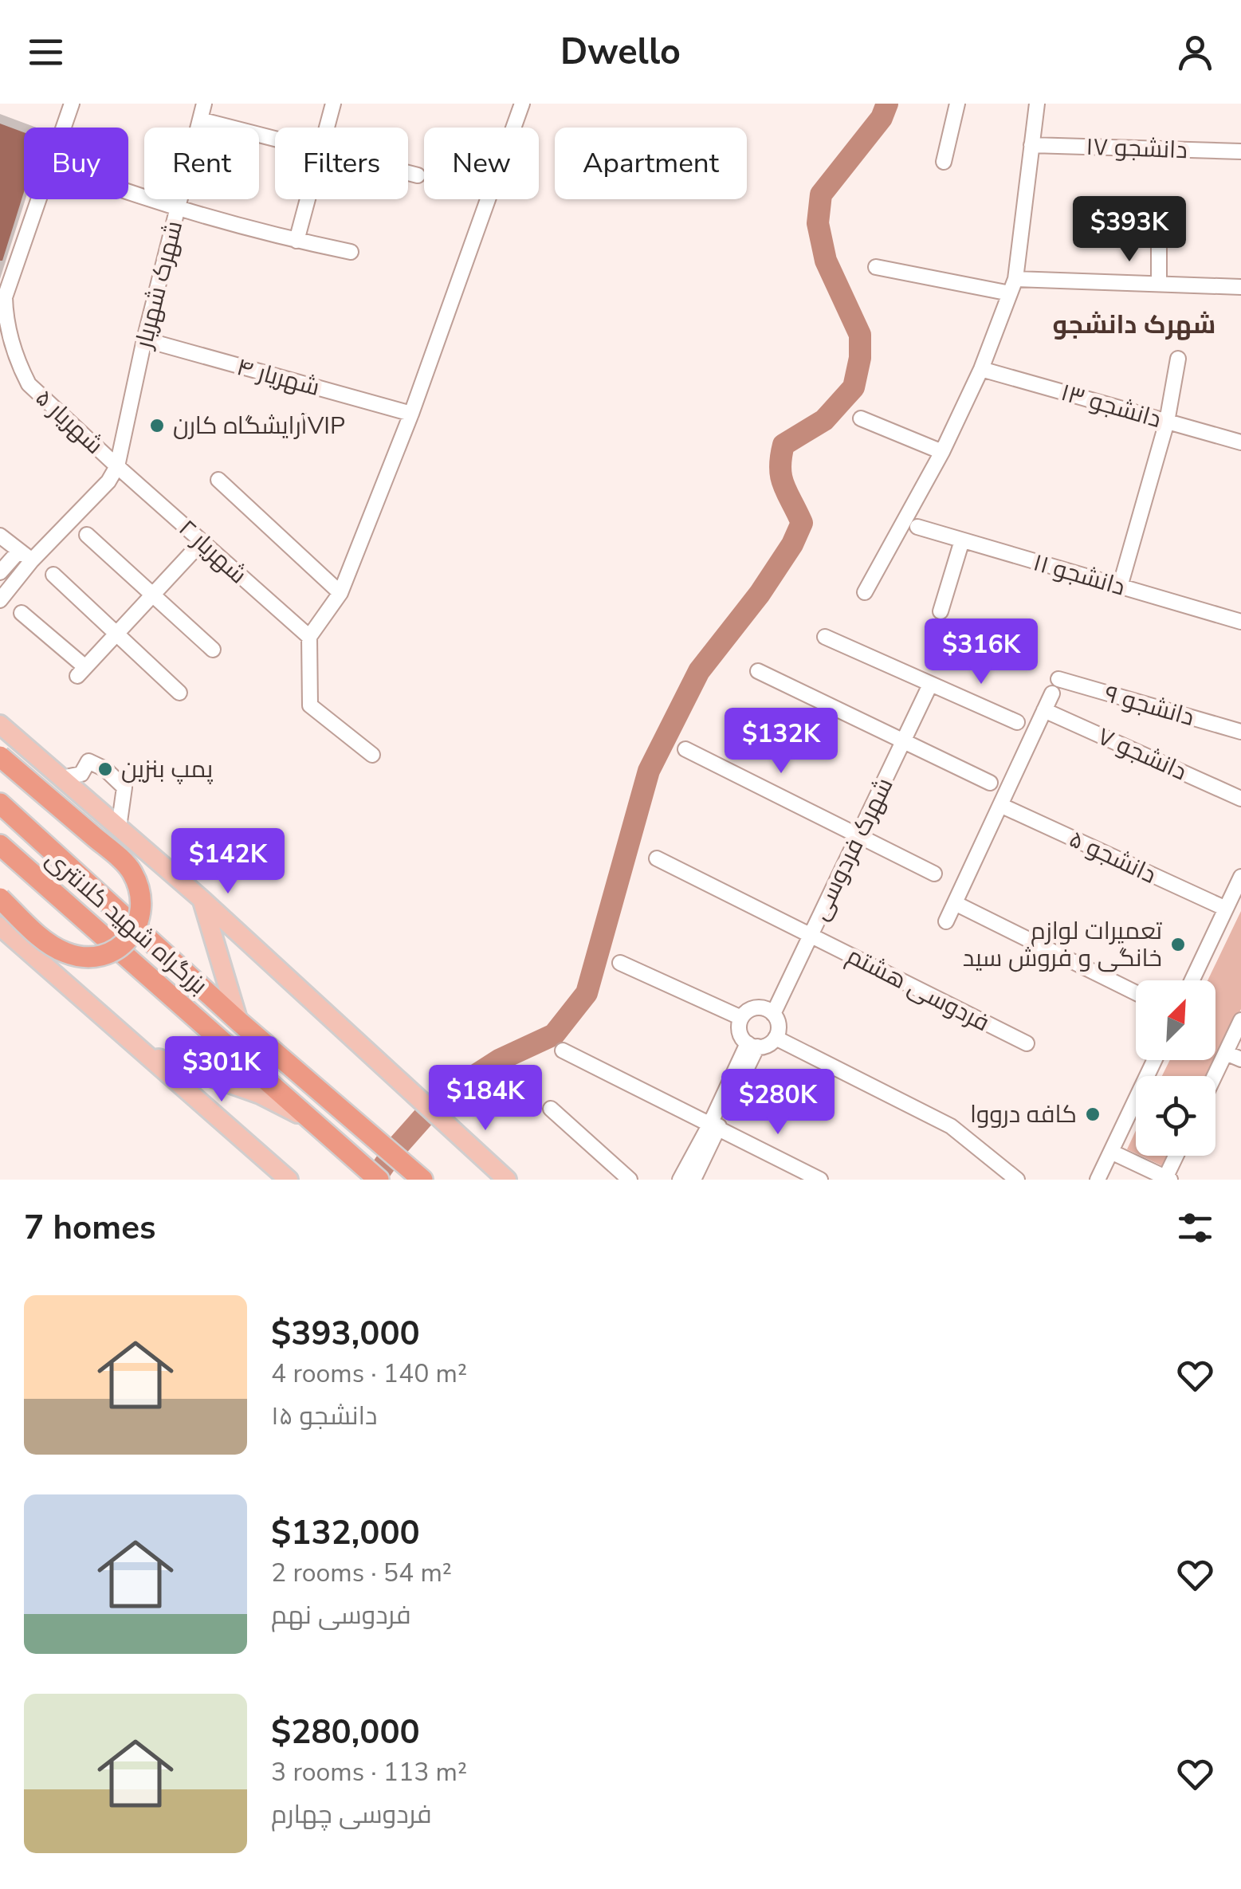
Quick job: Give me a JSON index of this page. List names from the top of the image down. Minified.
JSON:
{"streets":{"highway":["بزرگراه شهید کلانتری"],"street":["دانشجو ۱۷","شهرک شهریار","شهریار ۴","دانشجو ۱۳","۵ شهریار","۲ شهریار","دانشجو ۱۱","دانشجو ۹","دانشجو ۷","شهرک فردوسی","دانشجو ۵","فردوسی هشتم"]},"crossings":[["شهرک شهریار","شهریار ۴"],["شهرک شهریار","۵ شهریار"],["شهرک شهریار","۲ شهریار"],["۵ شهریار","۲ شهریار"],["شهرک فردوسی","فردوسی هشتم"]],"districts":["شهرک دانشجو"],"places":["آرایشگاه کارنVIP","پمپ بنزین","تعمیرات لوازم خانگی و فروش سید","کافه درووا"],"north":"top right","page":{"header":"Dwello","chip":["Buy","Rent","Filters","New","Apartment"],"price":["$393K","$316K","$132K","$142K","$301K","$184K","$280K"],"heading":"7 homes","list":[{"name":"$393,000","note":"4 rooms · 140 m² · دانشجو ۱۵"},{"name":"$132,000","note":"2 rooms · 54 m² · فردوسی نهم"},{"name":"$280,000","note":"3 rooms · 113 m² · فردوسی چهارم"}]}}
